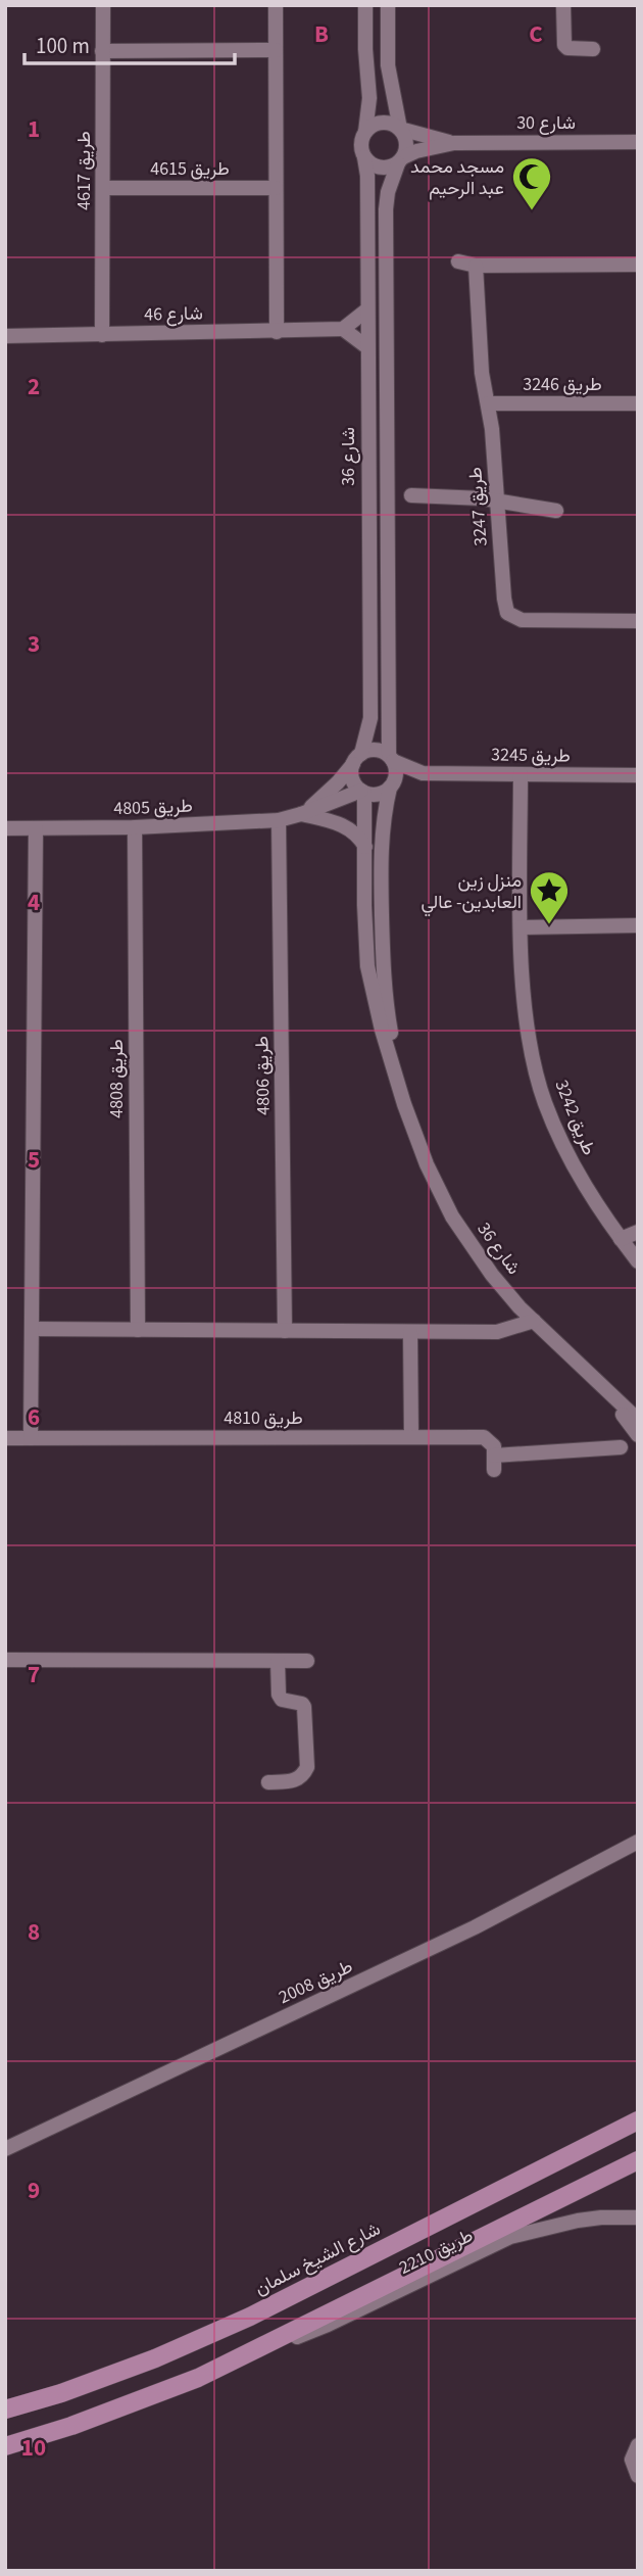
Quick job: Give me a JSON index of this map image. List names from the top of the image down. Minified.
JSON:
{"streets":{"main road":["شارع الشيخ سلمان"],"street":["شارع 30","طريق 4615","طريق 4617","شارع 46","طريق 3246","شارع 36","طريق 3247","طريق 3245","طريق 4805","طريق 4806","طريق 4808","طريق 3242","طريق 4810","طريق 2008","طريق 2210"]},"crossings":[["شارع 30","شارع 36"],["طريق 4615","طريق 4617"],["طريق 4617","شارع 46"],["طريق 3246","طريق 3247"],["شارع 36","طريق 3245"],["شارع 36","طريق 4805"],["طريق 3245","طريق 4805"],["طريق 3245","طريق 3242"],["طريق 4805","طريق 4806"],["طريق 4805","طريق 4808"]],"places":{"mosque":["مسجد محمد عبد الرحيم"],"place":["منزل زين العابدين- عالي"]},"scale_bar":"100 m","grid":{"columns":["B","C"],"rows":["1","2","3","4","5","6","7","8","9","10"]}}
